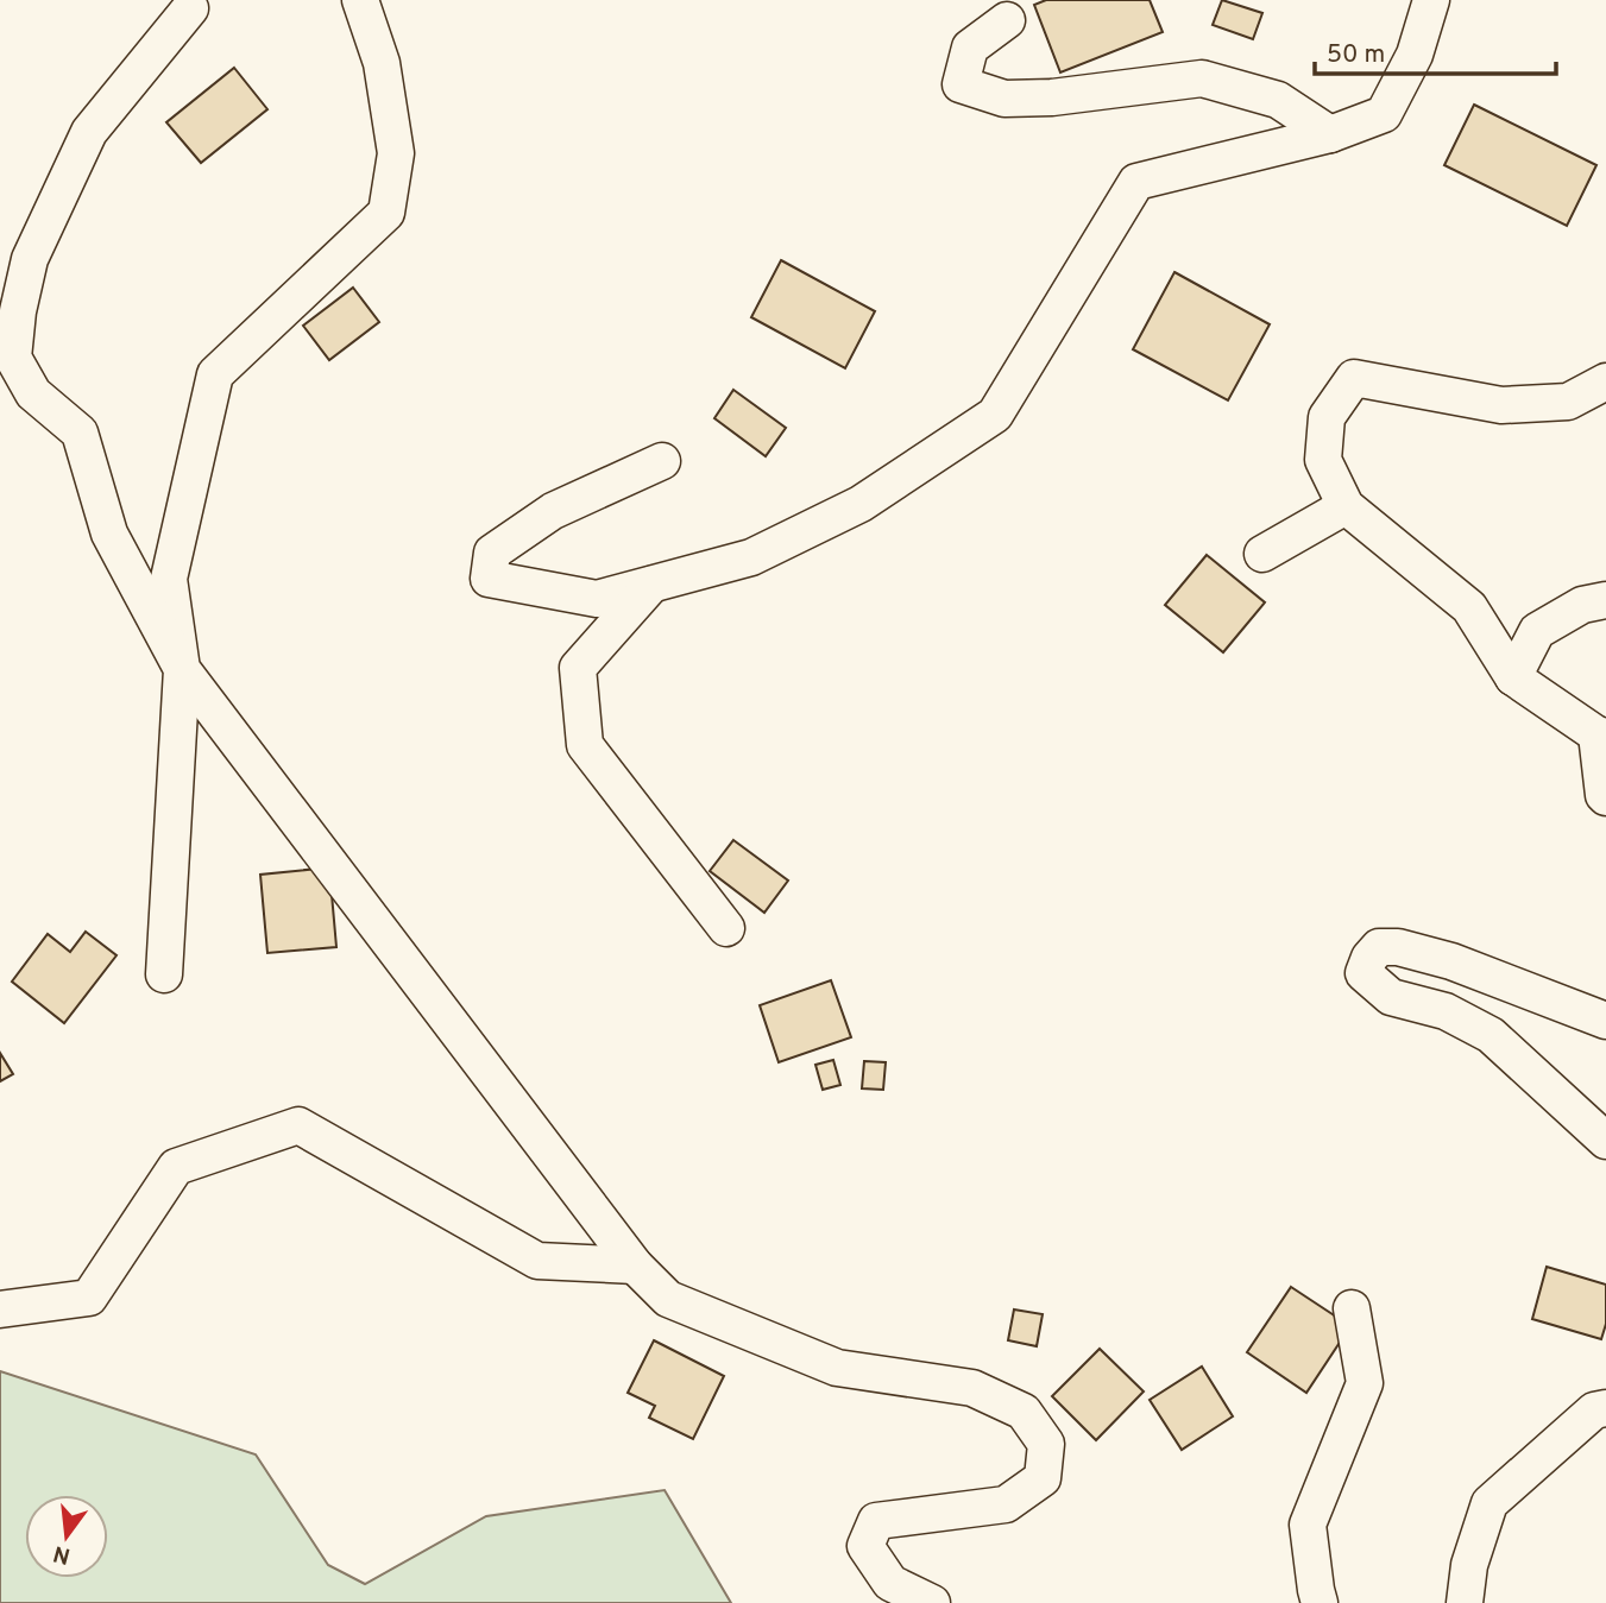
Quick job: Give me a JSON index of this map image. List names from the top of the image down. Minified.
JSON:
{"scale_bar":"50 m","north":"bottom"}
